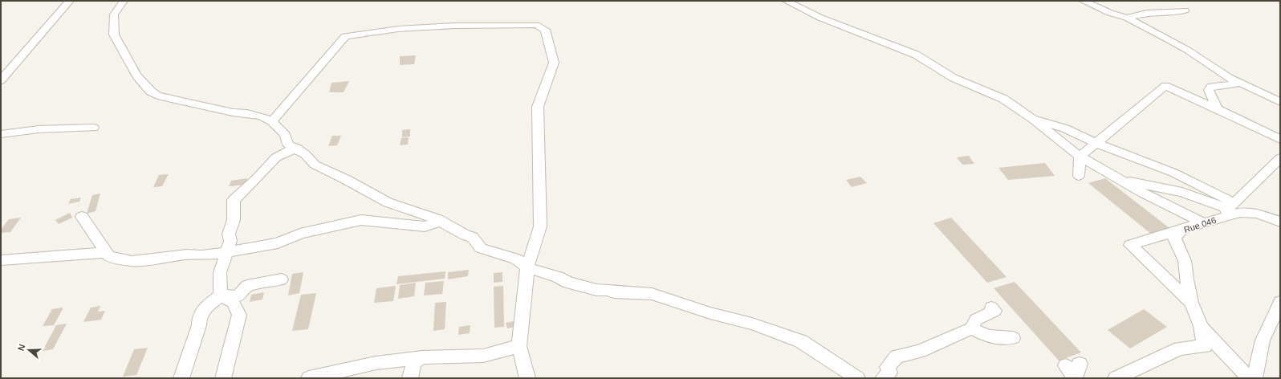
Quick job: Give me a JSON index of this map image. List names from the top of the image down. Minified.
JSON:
{"streets":{"street":["Rue 046"]},"north":"left"}
